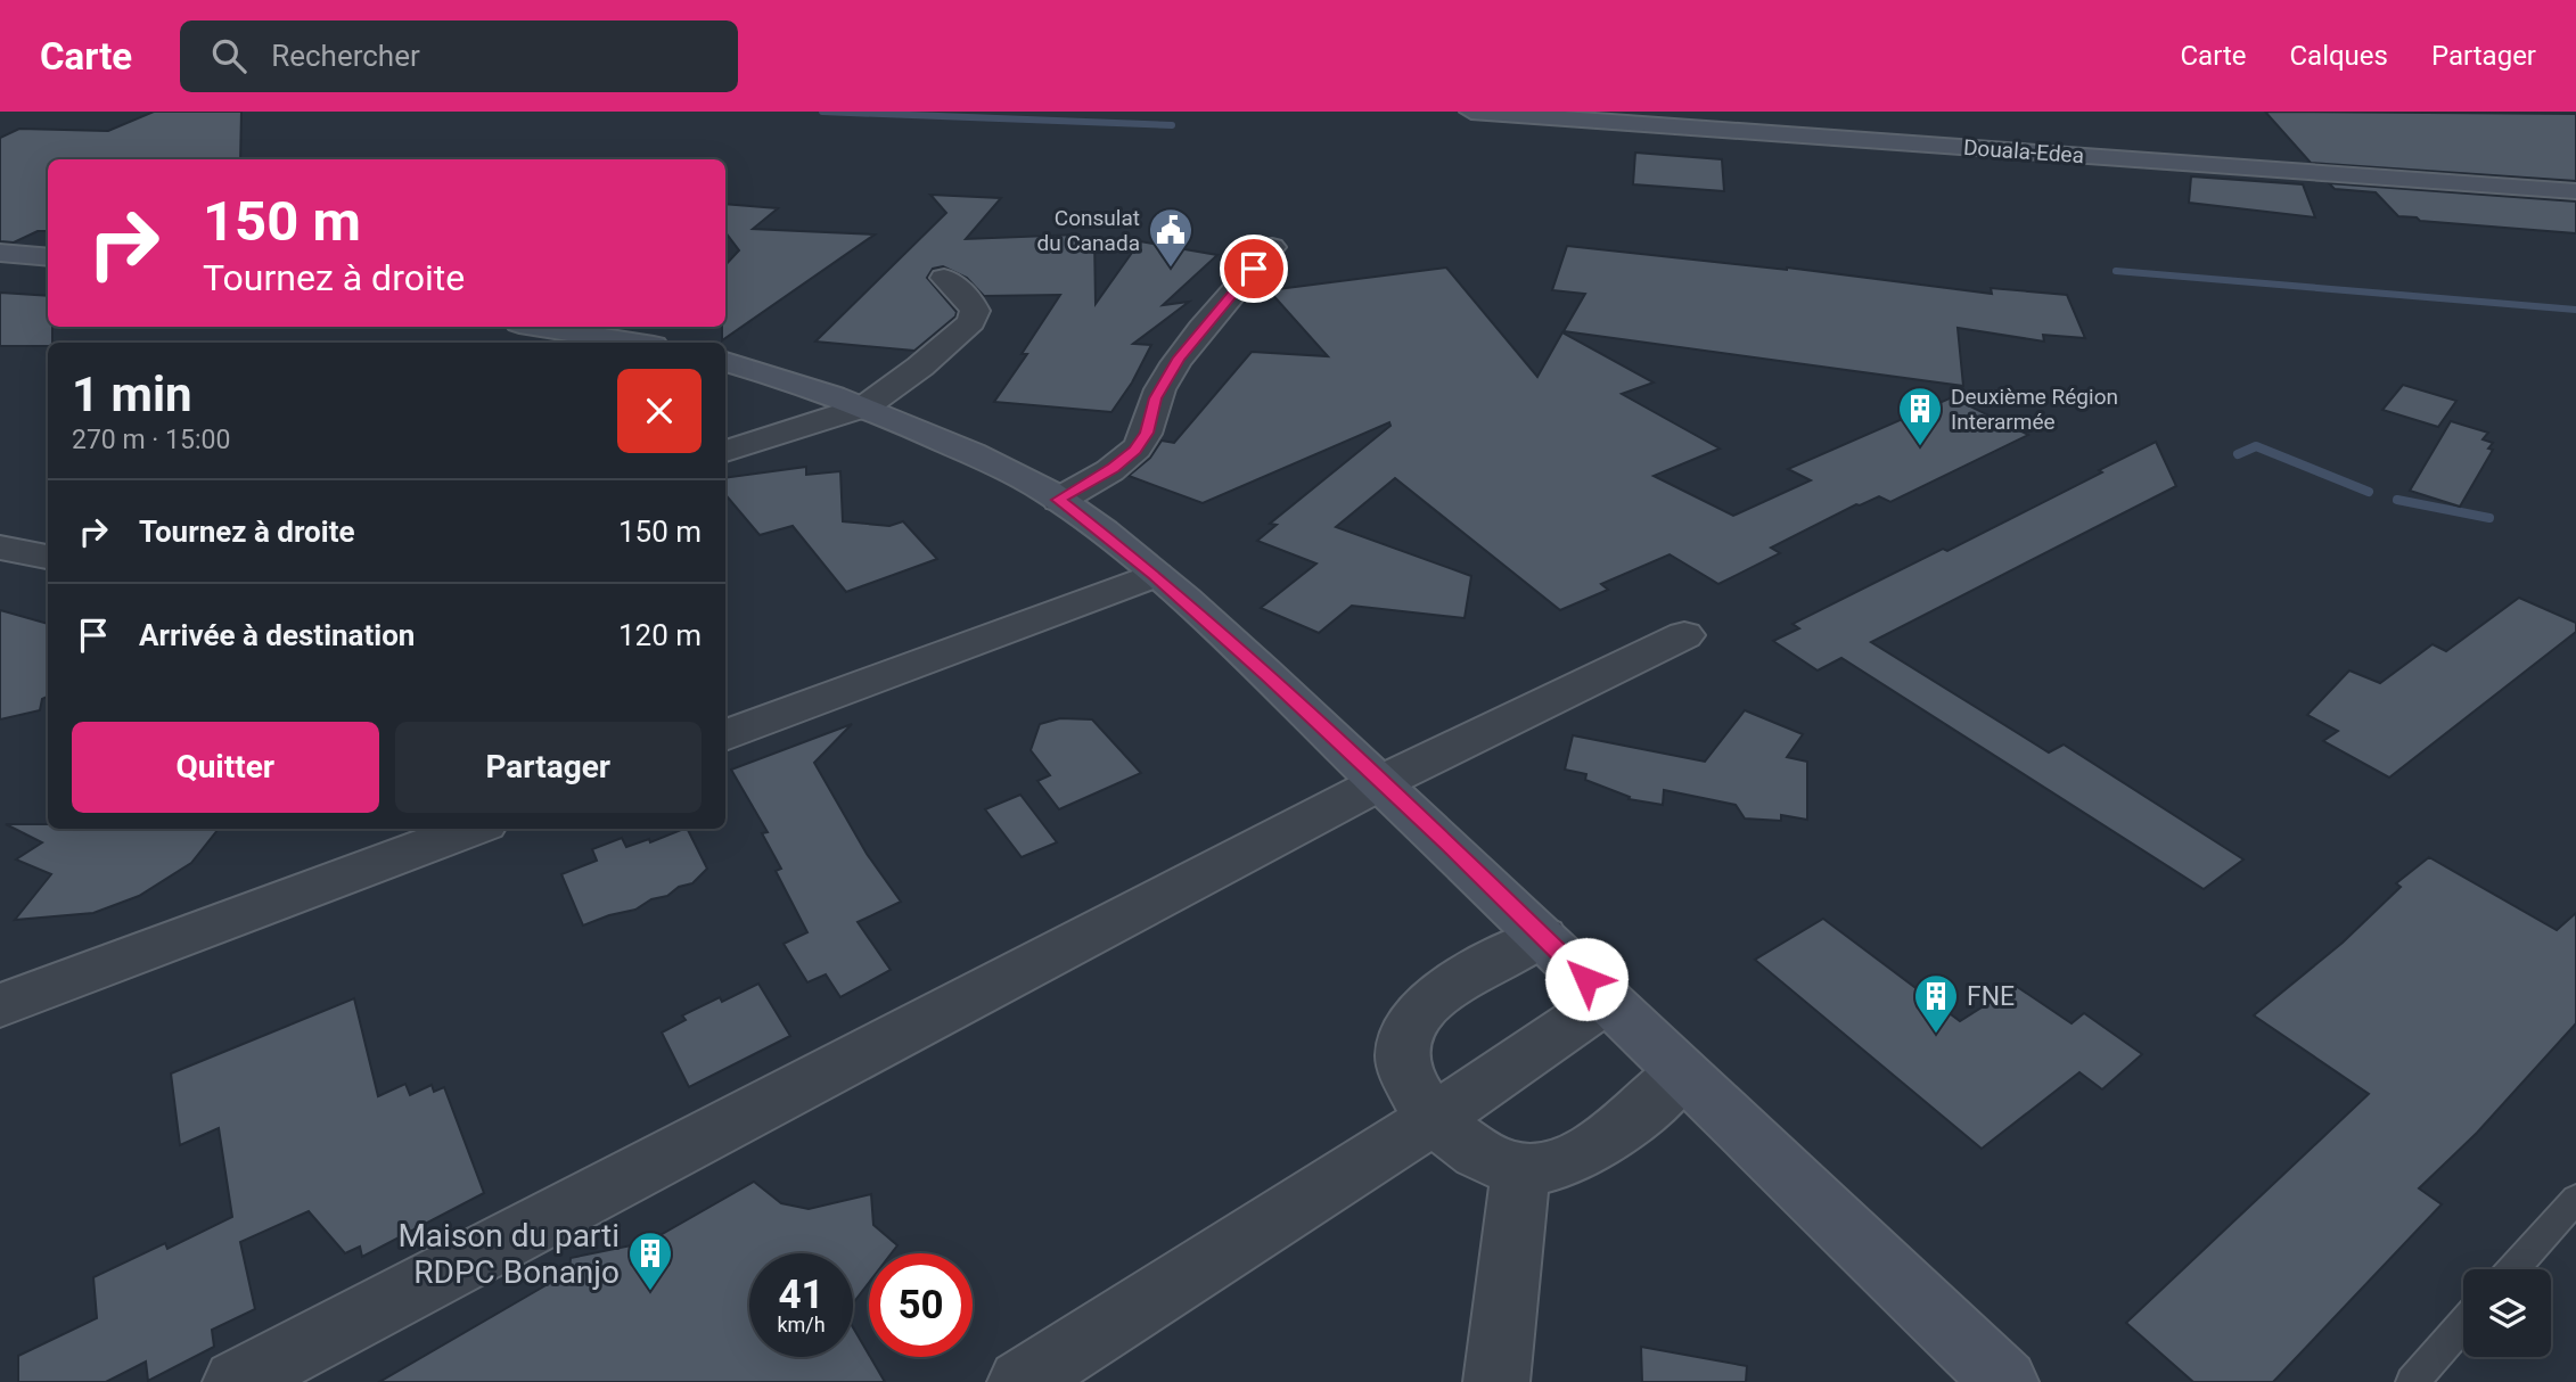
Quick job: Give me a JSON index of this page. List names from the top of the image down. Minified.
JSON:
{"streets":{"main road":["Douala-Edea"]},"places":{"public building":["Consulat du Canada"],"building":["Deuxième Région Interarmée","FNE","Maison du parti RDPC Bonanjo"]},"page":{"header":"Carte","search":"Rechercher","nav":["Carte","Calques","Partager"],"turn":["150 m","Tournez à droite"],"heading":["1 min","270 m · 15:00"],"list":[{"name":"Tournez à droite","value":"150 m"},{"name":"Arrivée à destination","value":"120 m"}],"buttons":["Quitter","Partager"],"speed":"41 km/h","limit":"50"}}
